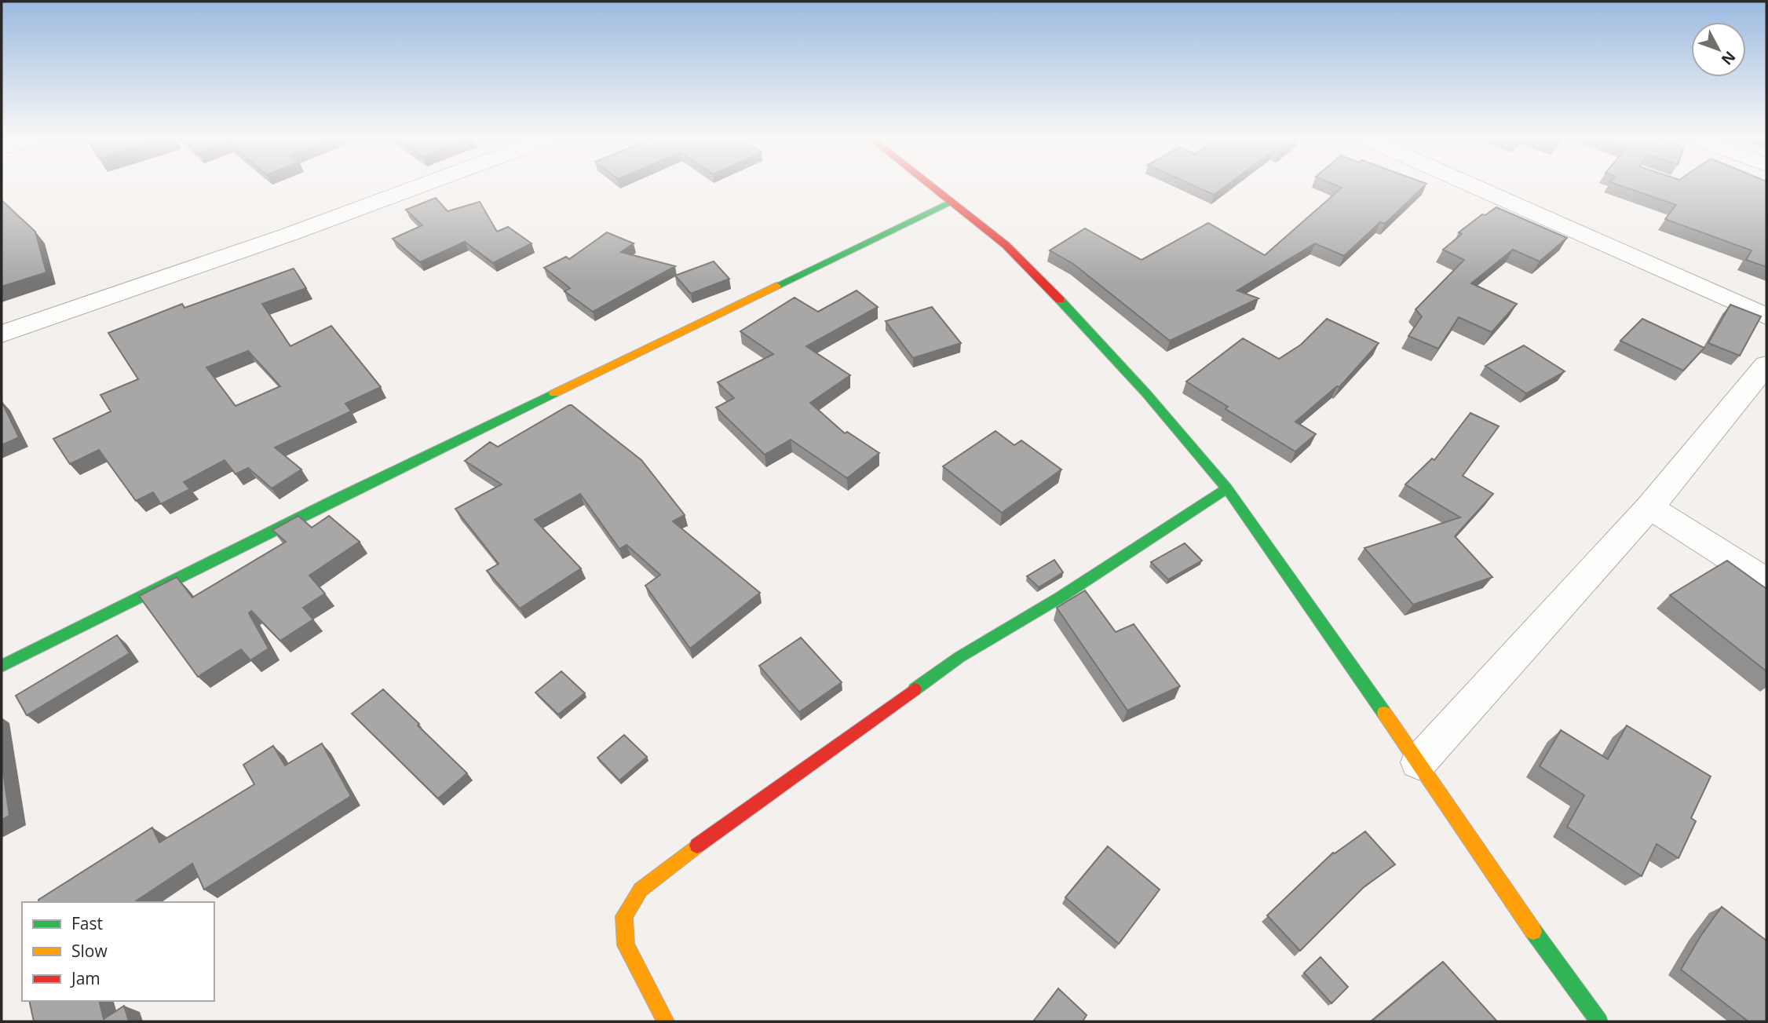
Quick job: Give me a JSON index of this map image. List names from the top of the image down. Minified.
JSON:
{"legend":["Fast","Slow","Jam"],"north":"bottom right"}
